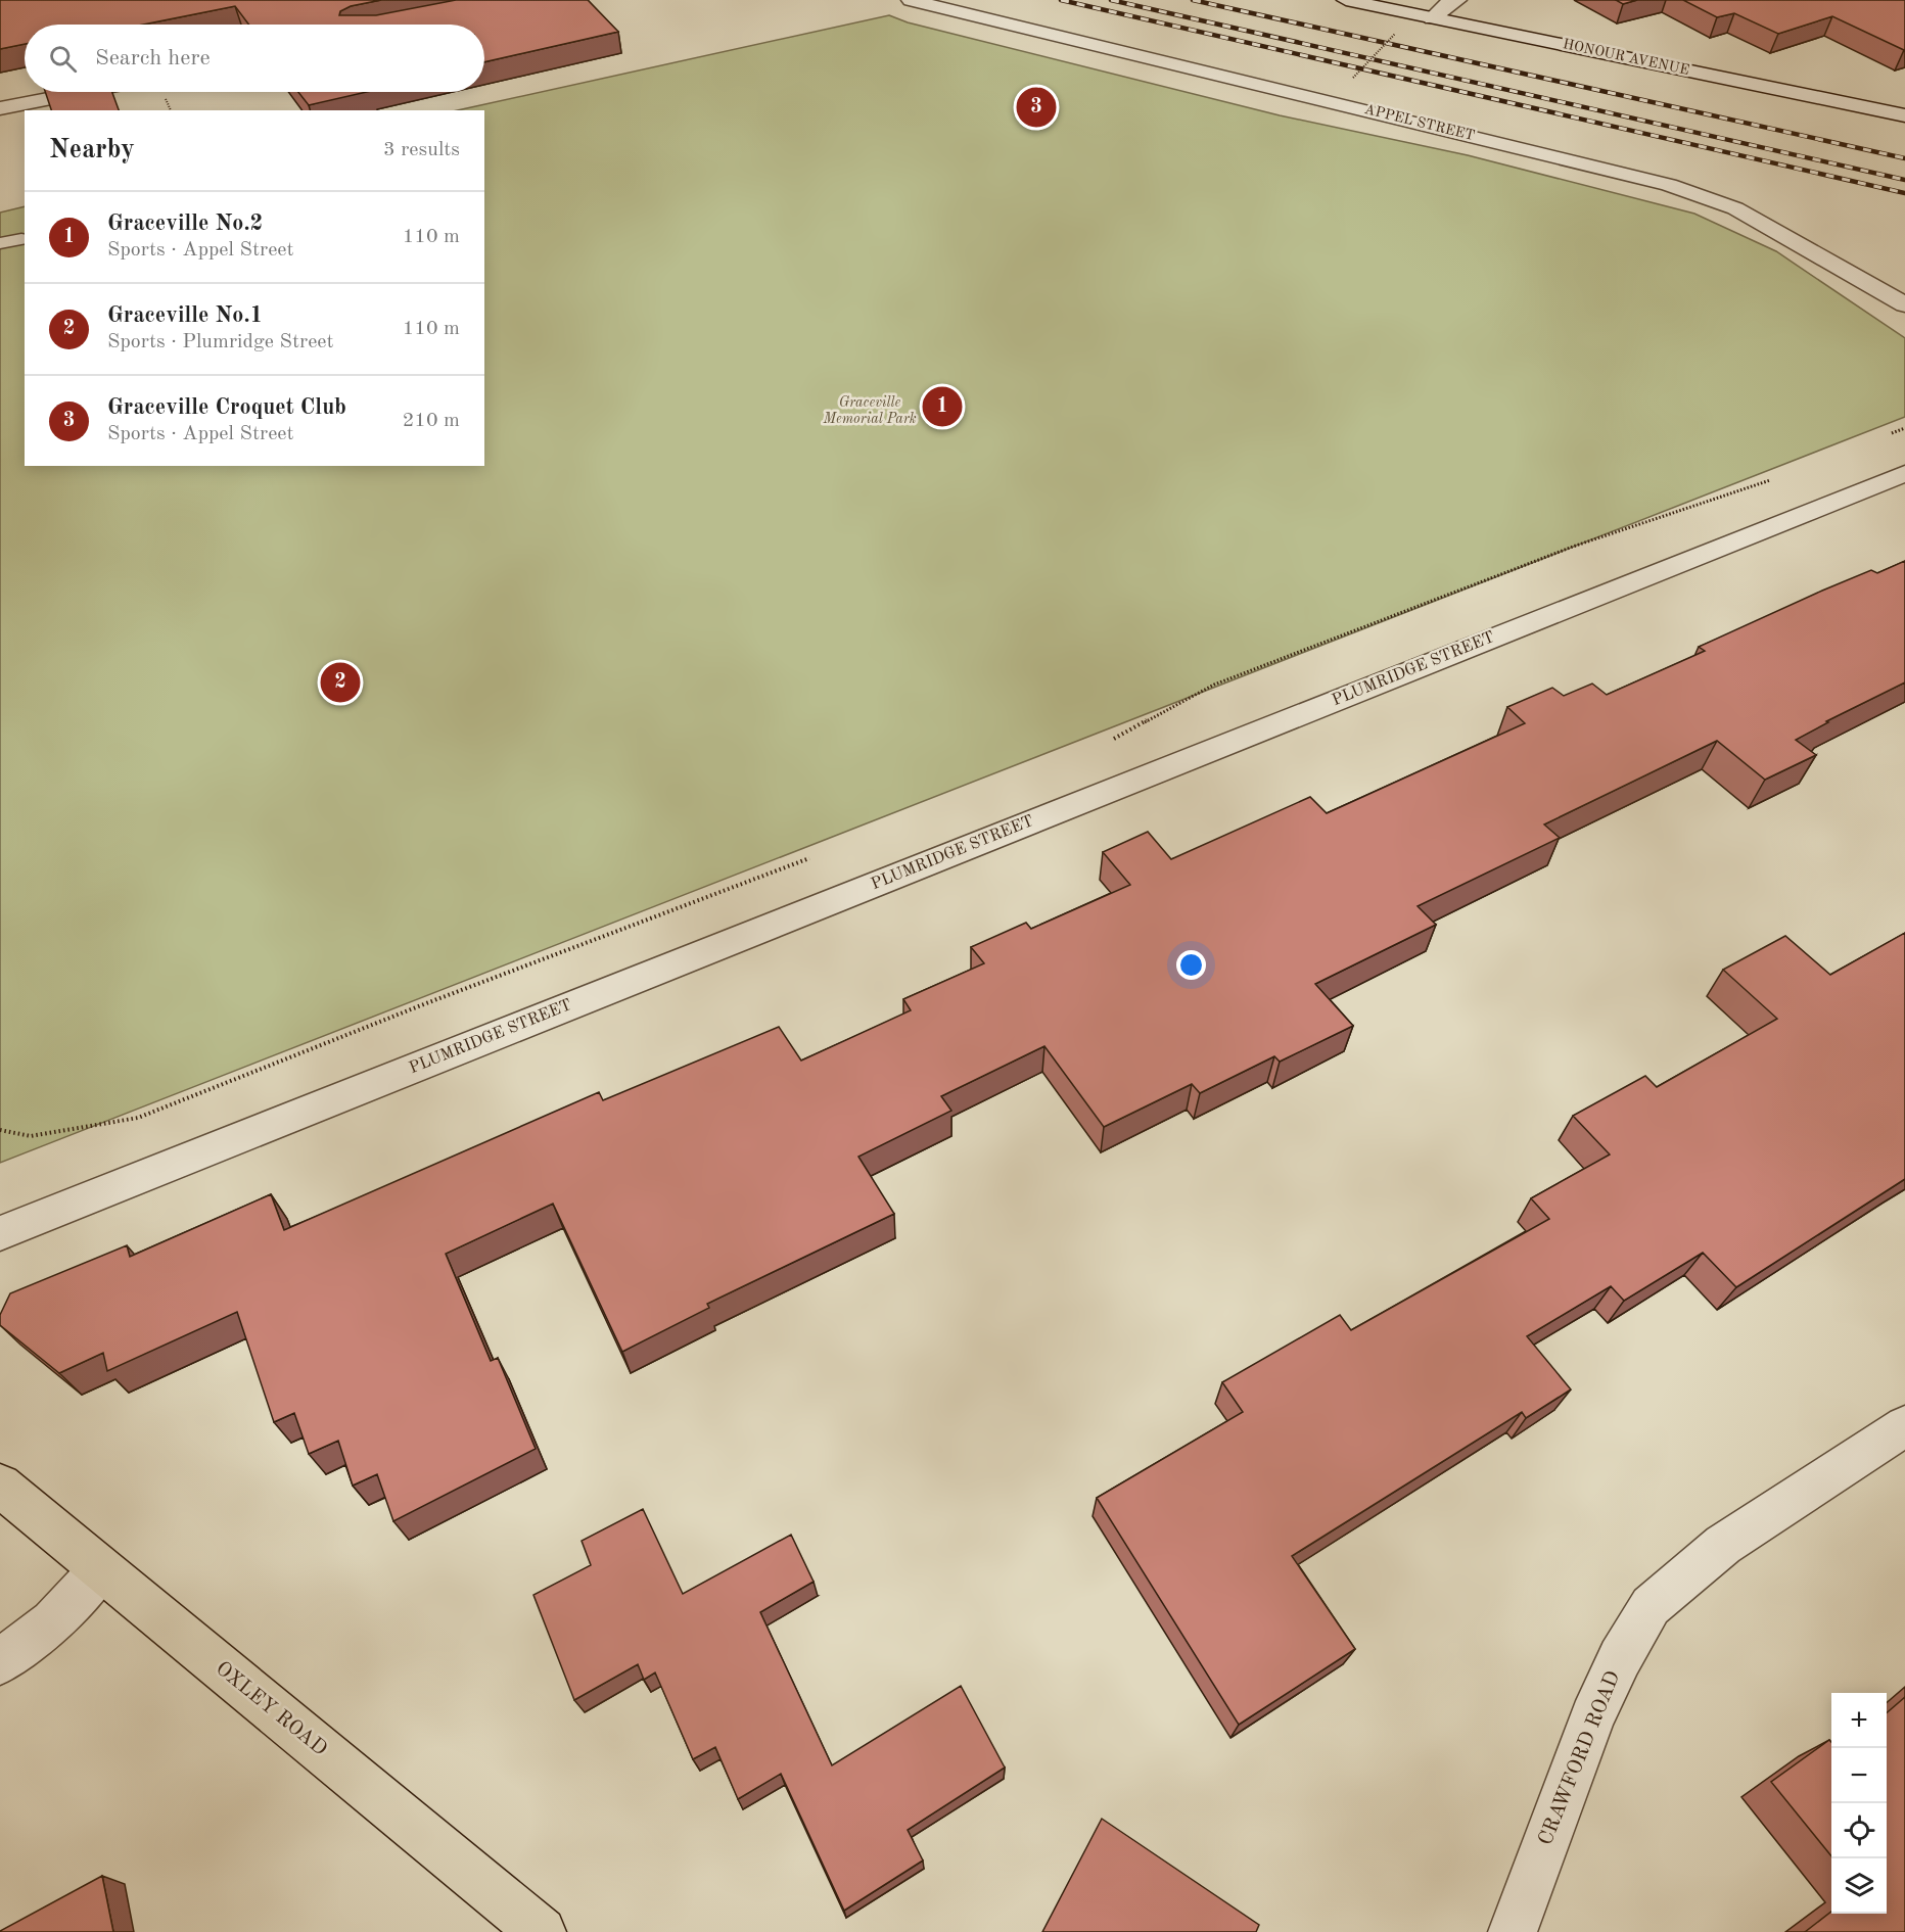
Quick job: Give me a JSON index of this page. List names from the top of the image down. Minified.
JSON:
{"streets":{"main road":["OXLEY ROAD"],"street":["HONOUR AVENUE","APPEL STREET","PLUMRIDGE STREET","CRAWFORD ROAD"]},"parks":["Graceville Memorial Park"],"page":{"search":"Search here","pins":["3","1","2"],"heading":["Nearby","3 results"],"list":[{"mark":"1","name":"Graceville No.2","note":"Sports · Appel Street","value":"110 m"},{"mark":"2","name":"Graceville No.1","note":"Sports · Plumridge Street","value":"110 m"},{"mark":"3","name":"Graceville Croquet Club","note":"Sports · Appel Street","value":"210 m"}],"map_buttons":["+","−"]}}
